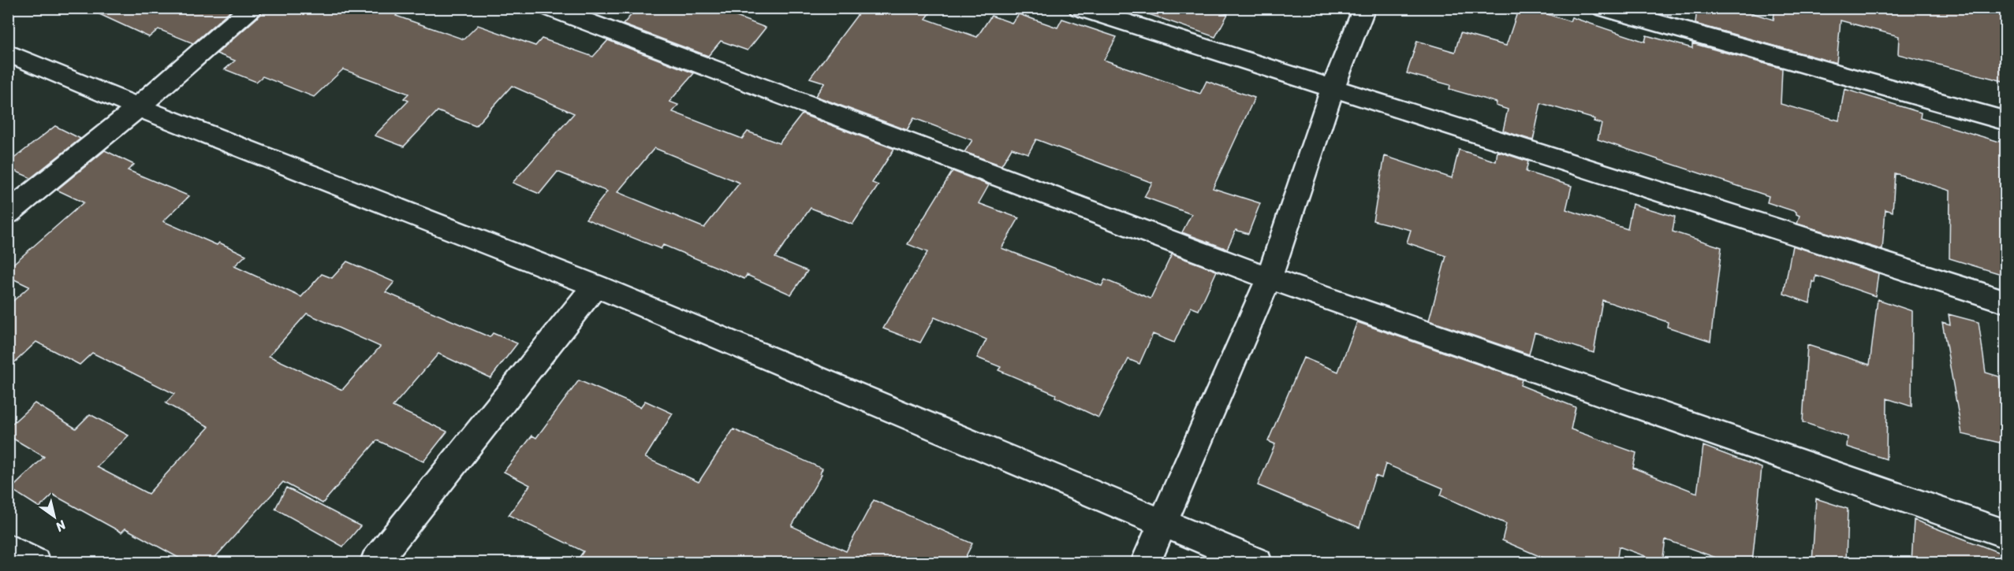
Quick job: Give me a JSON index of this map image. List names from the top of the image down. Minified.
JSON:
{"north":"bottom right"}
